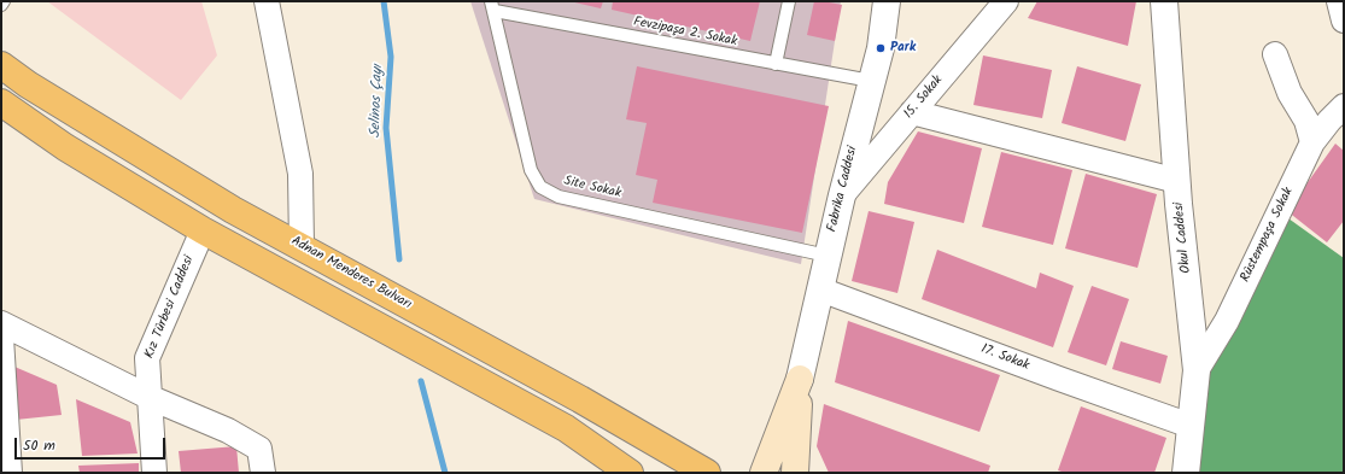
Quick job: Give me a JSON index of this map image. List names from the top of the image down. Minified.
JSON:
{"streets":{"main road":["Adnan Menderes Bulvarı"],"street":["15. Sokak","Fabrika Caddesi","Rüstempaşa Sokak","Okul Caddesi","Kız Türbesi Caddesi","17. Sokak"],"lane":["Fevzipaşa 2. Sokak","Site Sokak"]},"crossings":[["Fevzipaşa 2. Sokak","Site Sokak"],["Fevzipaşa 2. Sokak","Fabrika Caddesi"],["15. Sokak","Fabrika Caddesi"],["Site Sokak","Fabrika Caddesi"],["Fabrika Caddesi","17. Sokak"],["Rüstempaşa Sokak","Okul Caddesi"],["Okul Caddesi","17. Sokak"]],"water":["Selinos Çayı"],"places":["Park"],"scale_bar":"50 m"}
